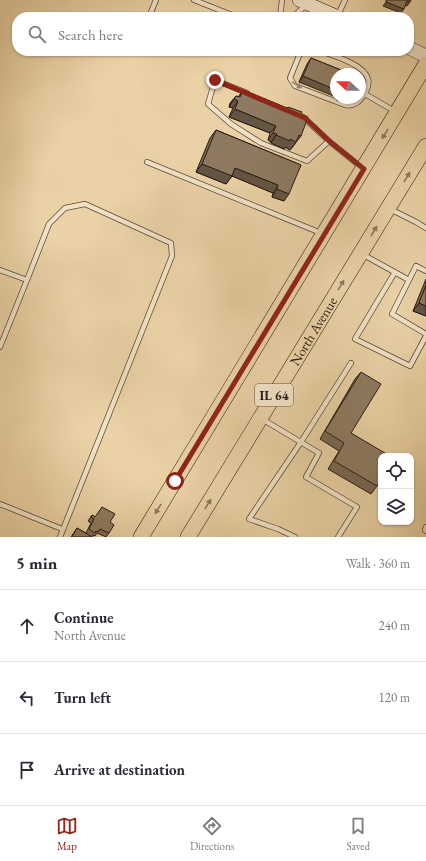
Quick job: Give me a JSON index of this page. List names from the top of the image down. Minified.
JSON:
{"streets":{"main road":["North Avenue","IL 64"]},"north":"left","page":{"search":"Search here","heading":["5 min","Walk · 360 m"],"list":[["Continue","North Avenue","240 m"],["Turn left","120 m"],"Arrive at destination"],"nav":["Map","Directions","Saved"]}}
